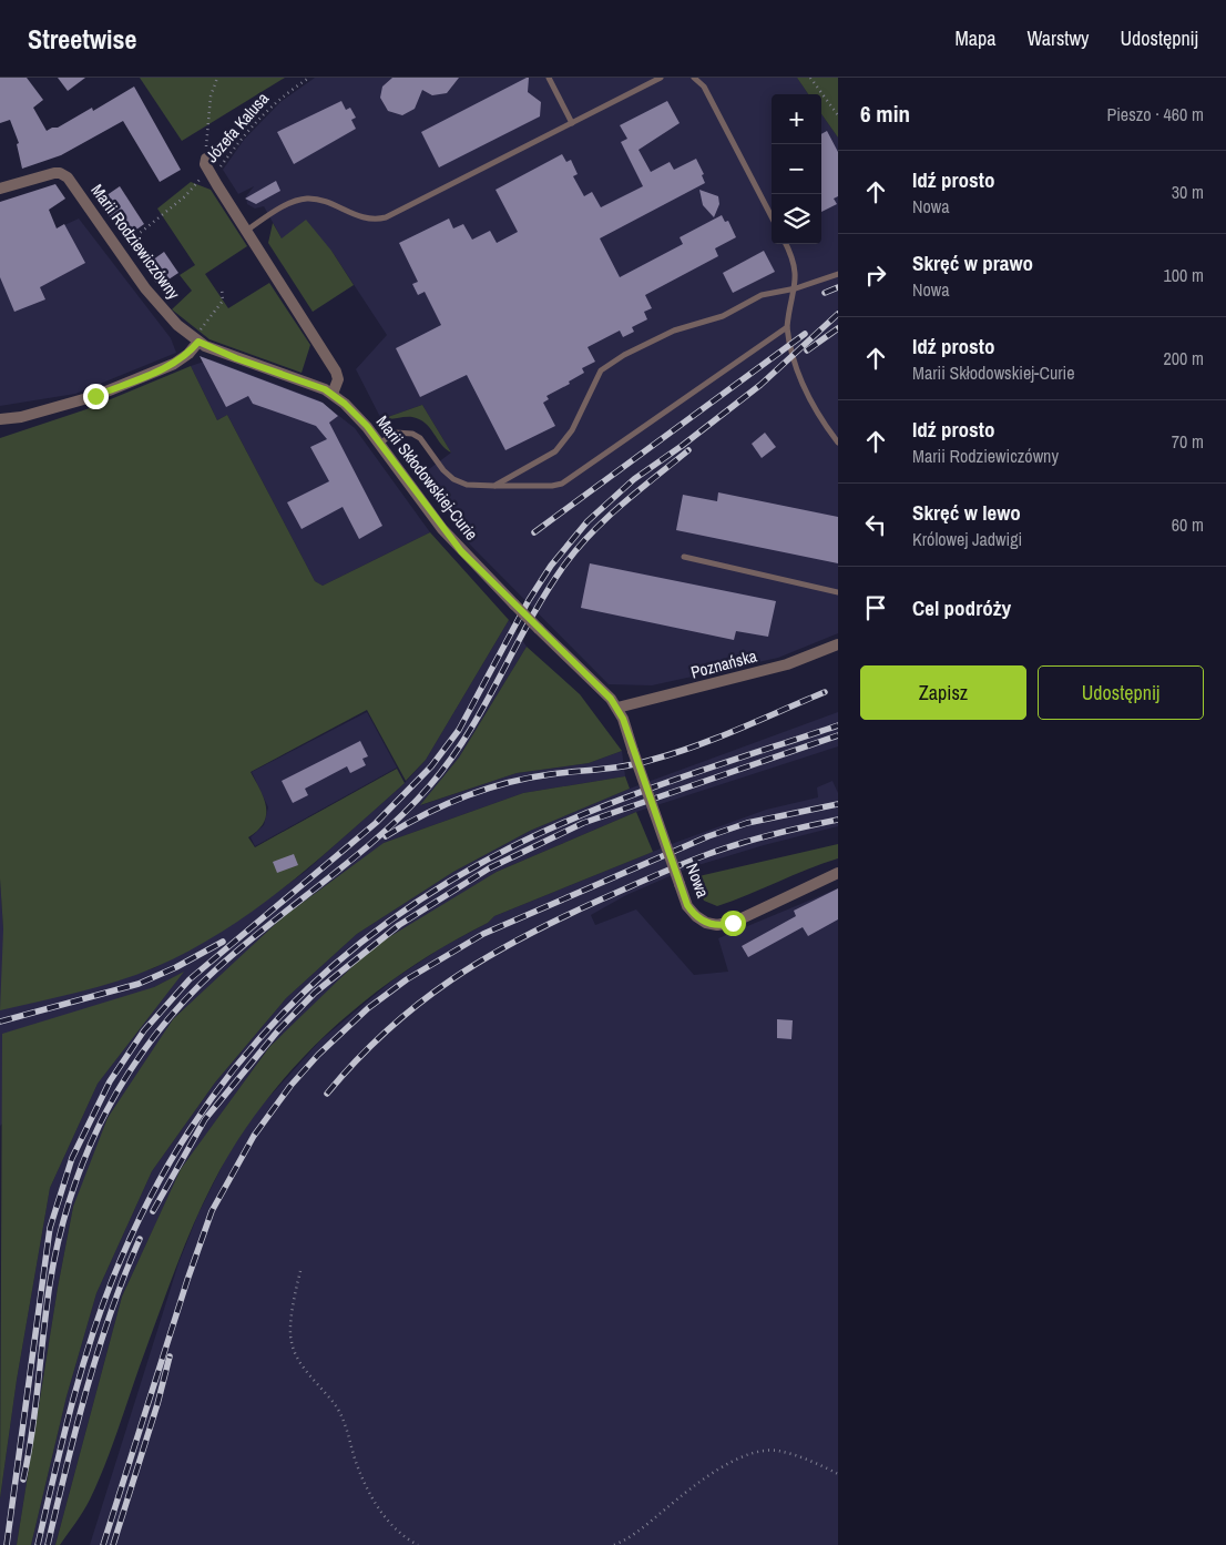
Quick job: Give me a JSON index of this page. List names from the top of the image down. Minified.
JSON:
{"streets":{"street":["Marii Rodziewiczówny","Marii Skłodowskiej-Curie","Poznańska","Nowa"],"path":["Józefa Kalusa"]},"crossings":[["Józefa Kalusa","Marii Rodziewiczówny"],["Marii Rodziewiczówny","Marii Skłodowskiej-Curie"],["Marii Skłodowskiej-Curie","Poznańska"],["Marii Skłodowskiej-Curie","Nowa"],["Poznańska","Nowa"]],"page":{"header":"Streetwise","nav":["Mapa","Warstwy","Udostępnij"],"heading":["6 min","Pieszo · 460 m"],"map_buttons":["+","−"],"list":[["Idź prosto","Nowa","30 m"],["Skręć w prawo","Nowa","100 m"],["Idź prosto","Marii Skłodowskiej-Curie","200 m"],["Idź prosto","Marii Rodziewiczówny","70 m"],["Skręć w lewo","Królowej Jadwigi","60 m"],"Cel podróży"],"buttons":["Zapisz","Udostępnij"]}}
